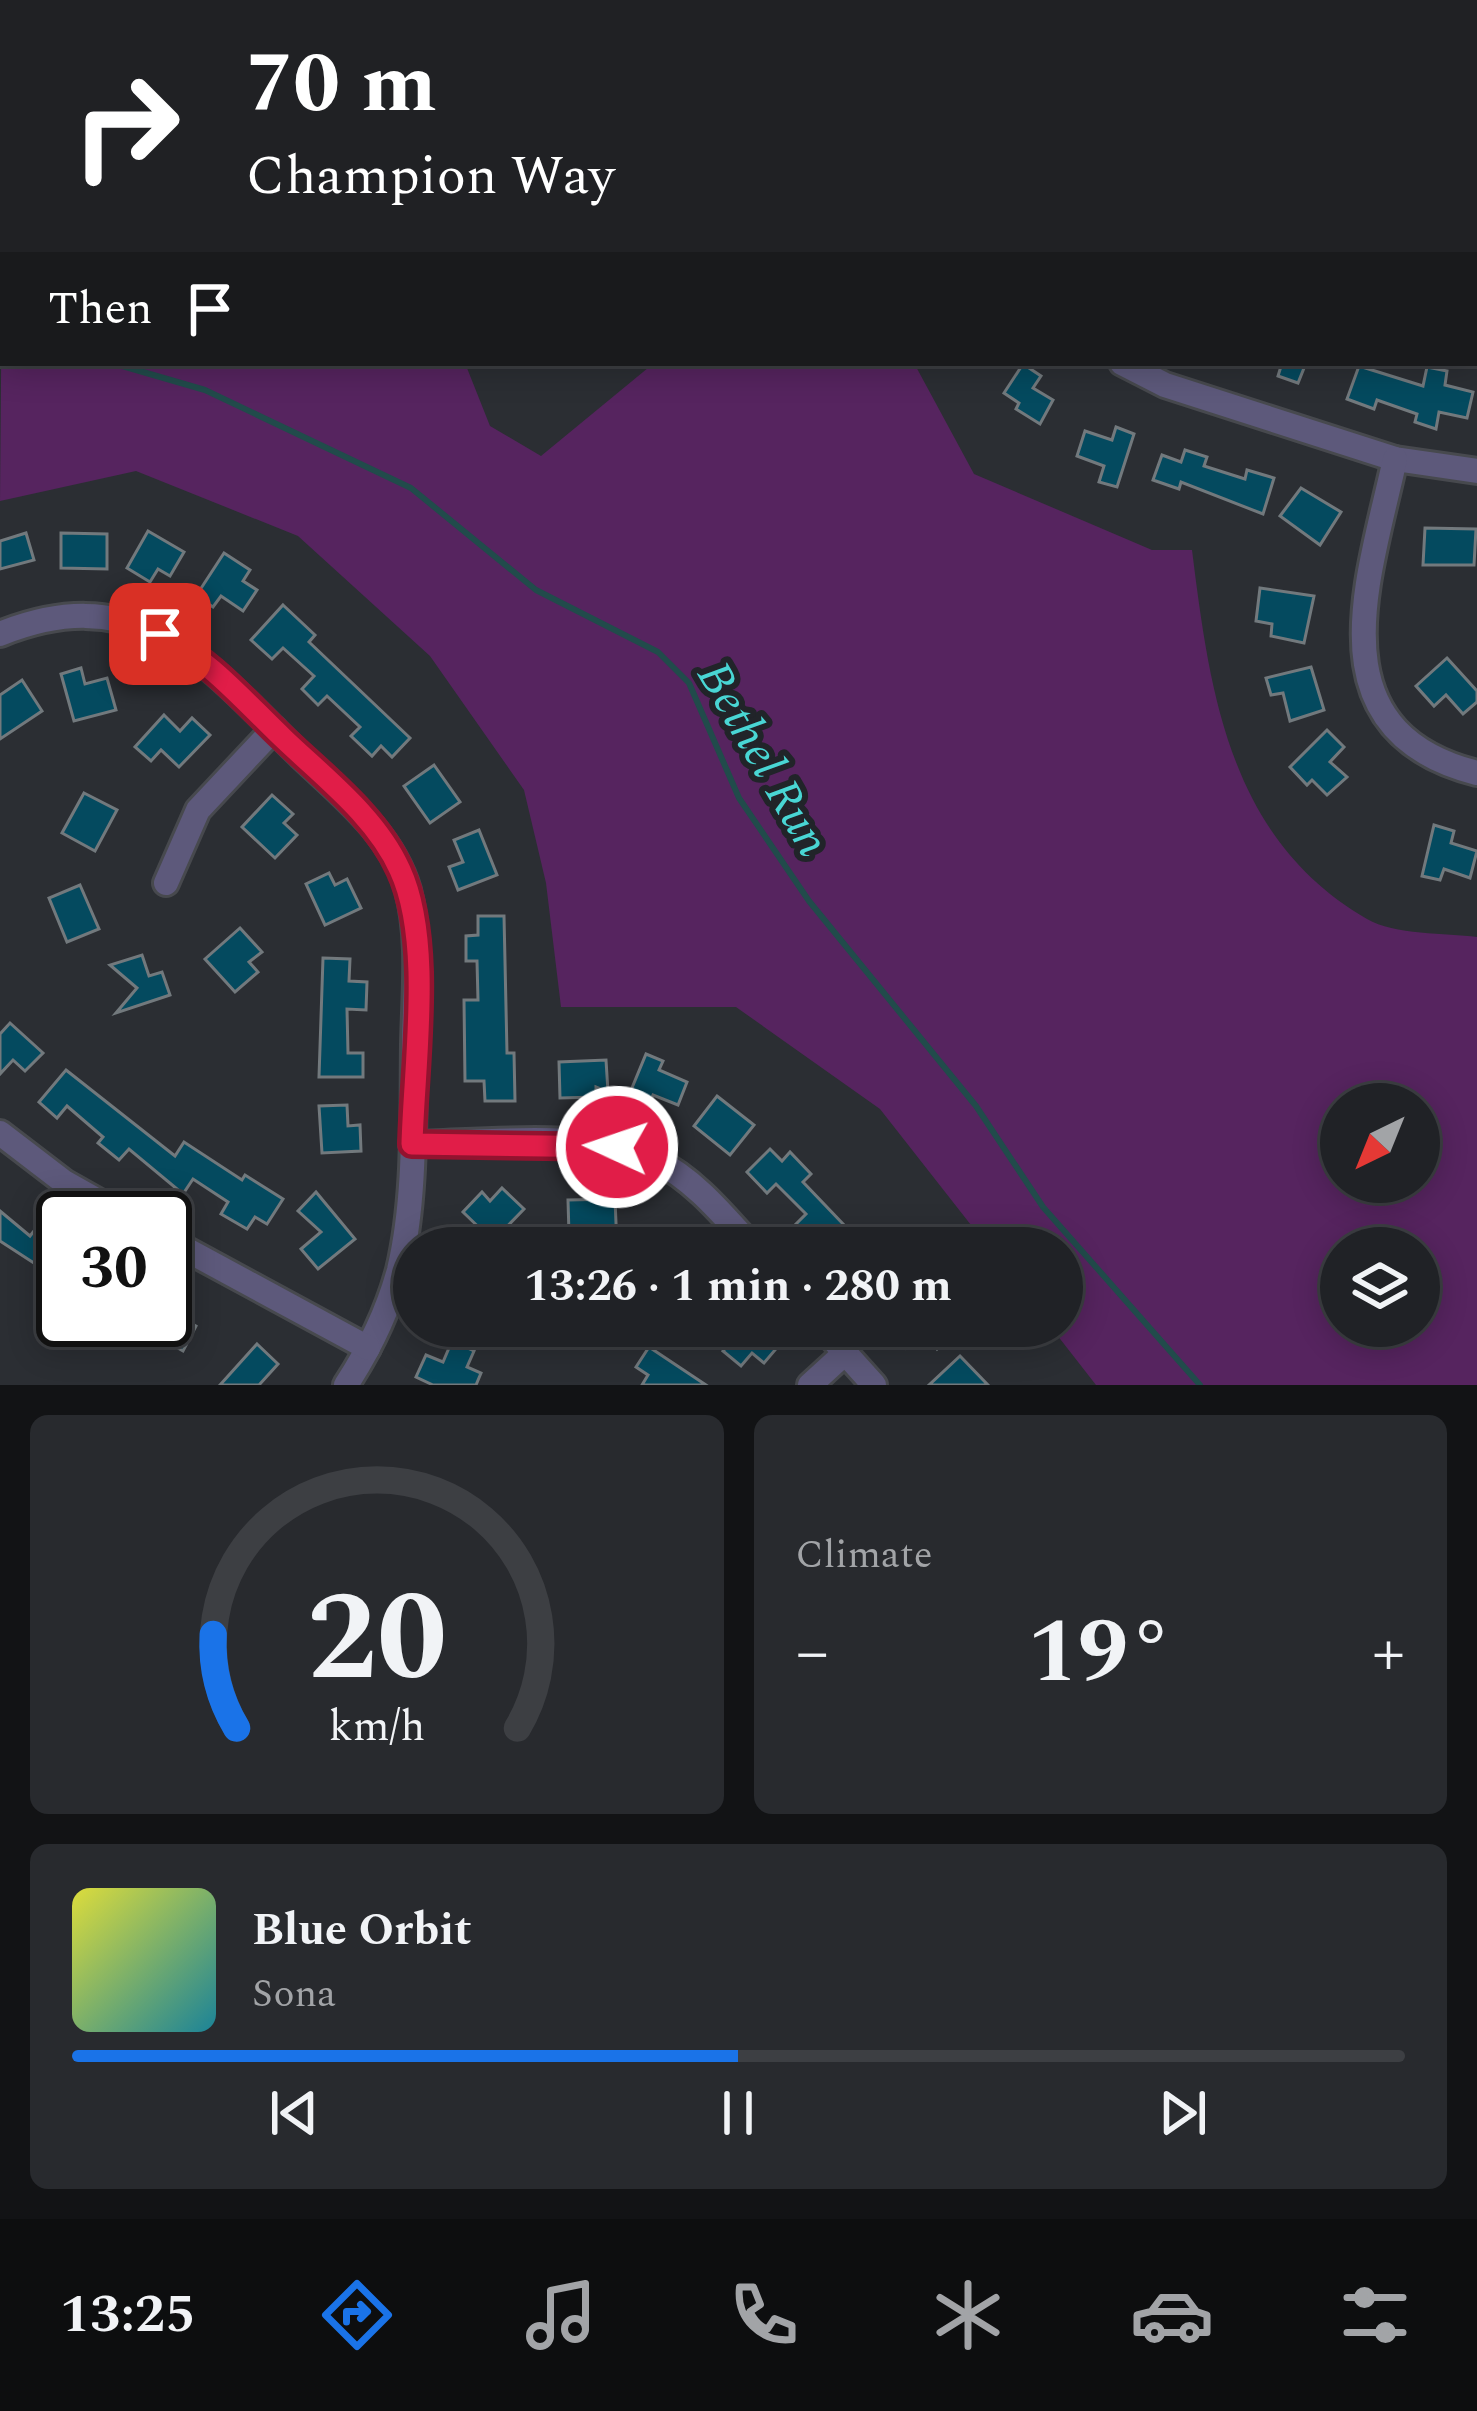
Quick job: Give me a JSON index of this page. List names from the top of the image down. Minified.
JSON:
{"water":["Bethel Run"],"north":"bottom left","page":{"turn":["70 m","Champion Way"],"then":"Then","limit":"30","trip":"13:26 · 1 min · 280 m","tile":"Climate","heat":["−","19°","+"],"song":["Blue Orbit","Sona"],"tabs":"13:25","gauge":["20","km/h"]}}
